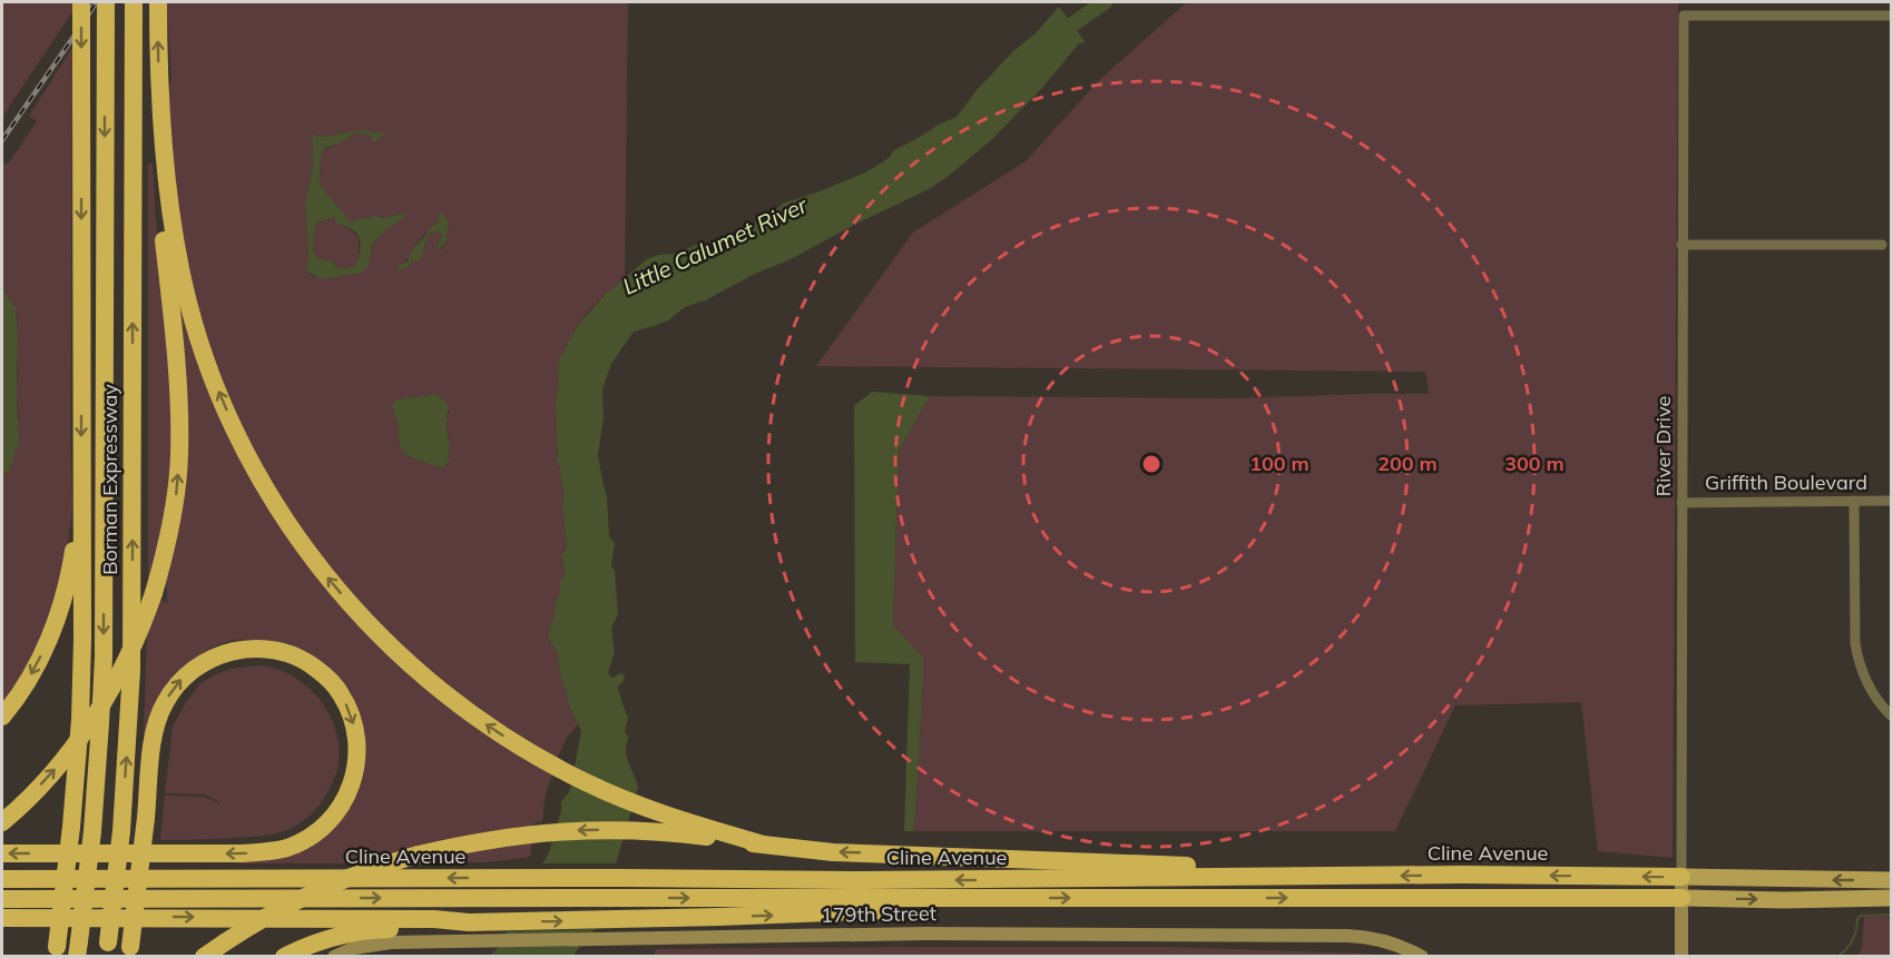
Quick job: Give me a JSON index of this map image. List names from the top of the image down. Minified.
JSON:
{"streets":{"highway":["Borman Expressway","Cline Avenue"],"street":["River Drive","Griffith Boulevard","179th Street"]},"crossings":[["River Drive","Griffith Boulevard"],["River Drive","Cline Avenue"]],"water":["Little Calumet River"],"rings":["100 m","200 m","300 m"]}
